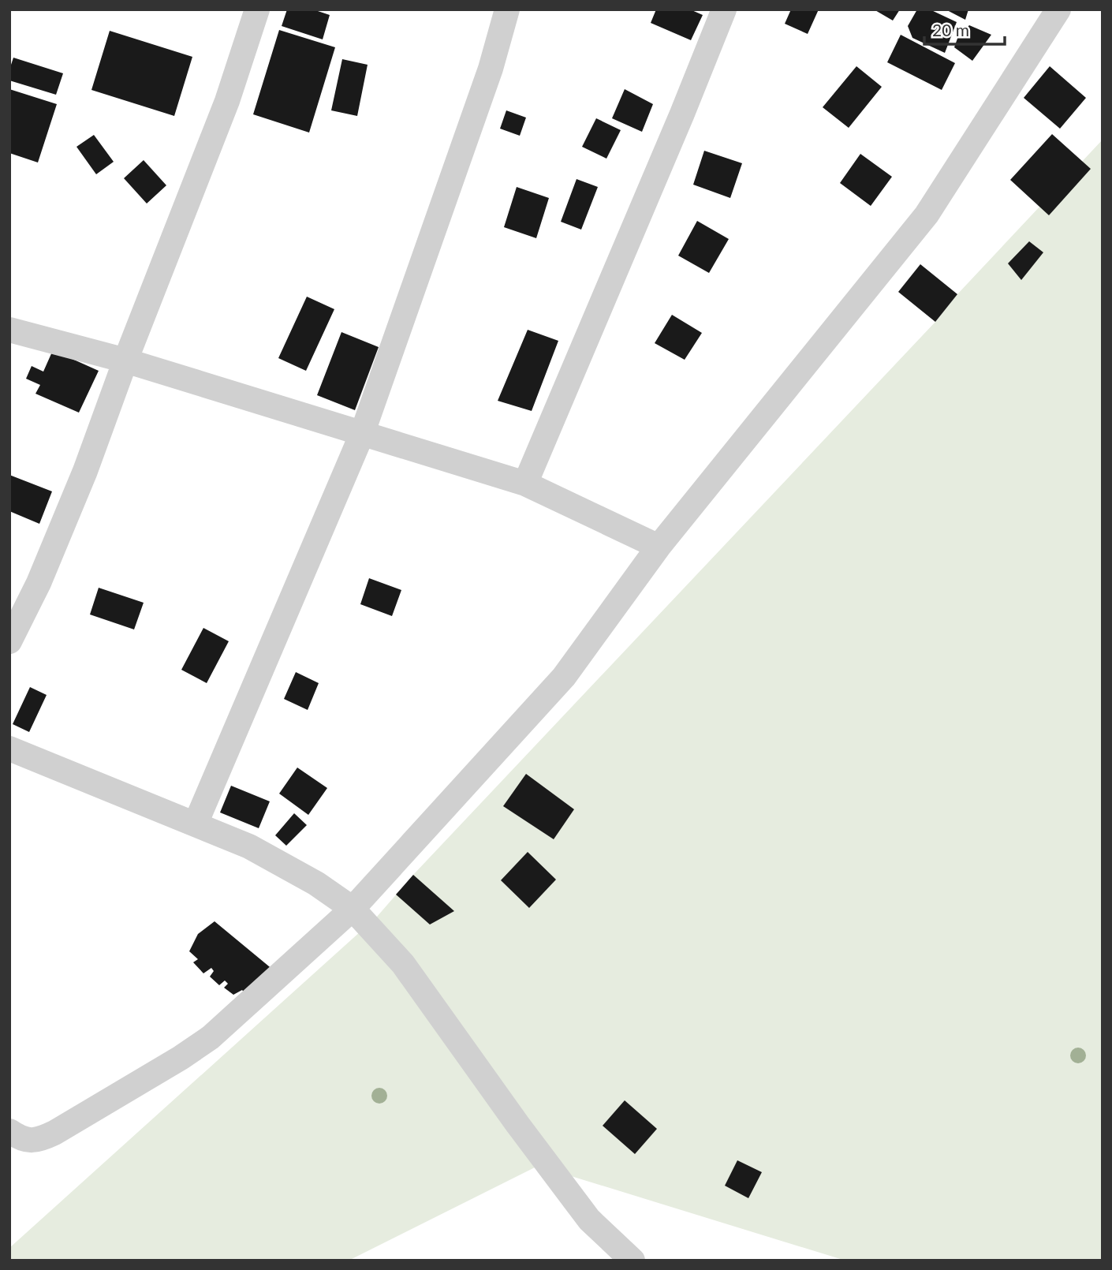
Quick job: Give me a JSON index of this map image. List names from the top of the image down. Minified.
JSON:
{"scale_bar":"20 m"}
